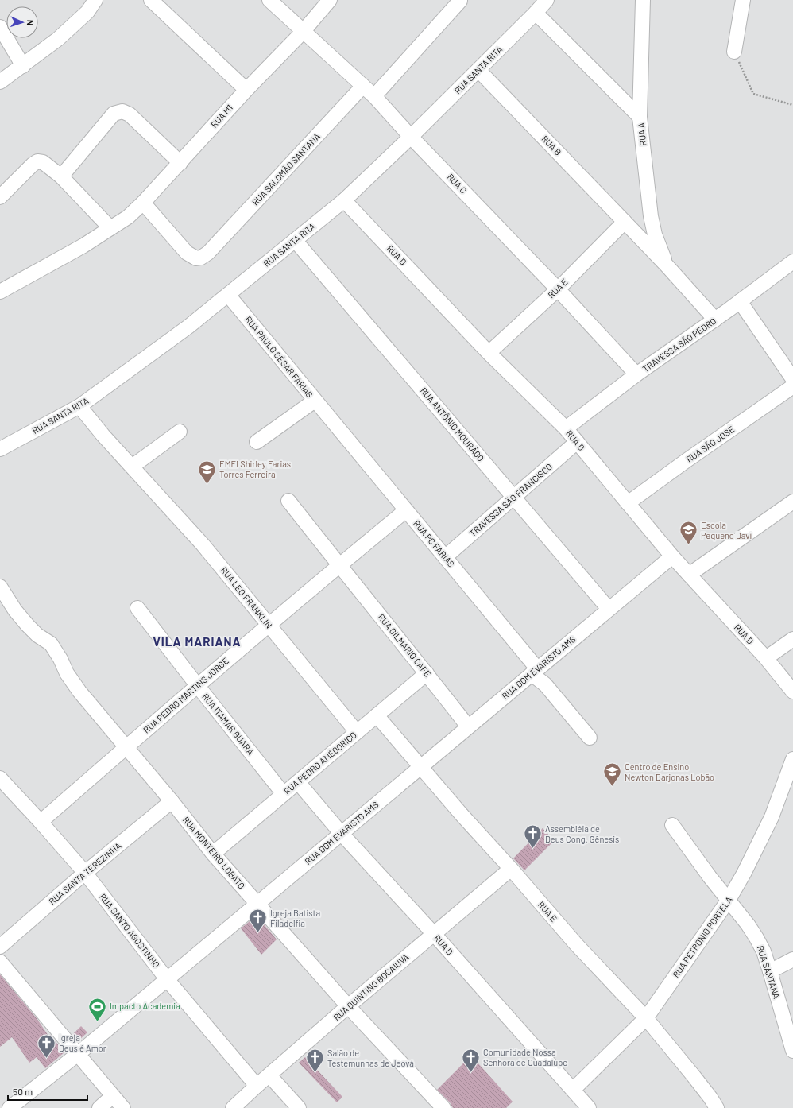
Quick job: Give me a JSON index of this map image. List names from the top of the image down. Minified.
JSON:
{"streets":{"street":["RUA SANTA RITA","RUA M1","RUA A","RUA B","RUA SALOMÃO SANTANA","RUA C","RUA D","RUA E","TRAVESSA SÃO PEDRO","RUA PAULO CÉSAR FARIAS","RUA ANTÔNIO MOURÃQO","RUA SÃO JOSÉ","TRAVESSA SÃO FRANCISCO","RUA PC FARIAS","RUA LEO FRANKLIN","RUA GILMARIO CAFE","RUA DOM EVARISTO AMS","RUA PEDRO MARTINS JORGE","RUA ITAMAR GUARA","RUA PEDRO AMÉQQRICO","RUA MONTEIRO LOBATO","RUA SANTA TEREZINHA","RUA SANTO AGOSTINHO","RUA PETRONIO PORTELA","RUA SANTANA","RUA QUINTINO BOCAIUVA"]},"crossings":[["RUA SANTA RITA","RUA B"],["RUA SANTA RITA","RUA C"],["RUA SANTA RITA","RUA D"],["RUA SANTA RITA","RUA PAULO CÉSAR FARIAS"],["RUA SANTA RITA","RUA ANTÔNIO MOURÃQO"],["RUA SANTA RITA","RUA LEO FRANKLIN"],["RUA M1","RUA SALOMÃO SANTANA"],["RUA M1","RUA C"],["RUA A","RUA B"],["RUA A","RUA E"],["RUA A","TRAVESSA SÃO PEDRO"],["RUA B","RUA E"],["RUA SALOMÃO SANTANA","RUA C"],["RUA C","RUA E"],["RUA C","TRAVESSA SÃO PEDRO"],["RUA D","RUA E"],["RUA D","TRAVESSA SÃO PEDRO"],["RUA D","RUA SÃO JOSÉ"],["RUA D","TRAVESSA SÃO FRANCISCO"],["RUA D","RUA DOM EVARISTO AMS"],["RUA D","RUA PEDRO AMÉQQRICO"],["RUA D","RUA PETRONIO PORTELA"],["RUA D","RUA QUINTINO BOCAIUVA"],["RUA E","RUA DOM EVARISTO AMS"],["RUA E","RUA PEDRO AMÉQQRICO"],["RUA E","RUA PETRONIO PORTELA"],["RUA E","RUA QUINTINO BOCAIUVA"],["RUA PAULO CÉSAR FARIAS","RUA PC FARIAS"],["RUA ANTÔNIO MOURÃQO","TRAVESSA SÃO FRANCISCO"],["RUA ANTÔNIO MOURÃQO","RUA DOM EVARISTO AMS"],["TRAVESSA SÃO FRANCISCO","RUA PC FARIAS"],["RUA PC FARIAS","RUA DOM EVARISTO AMS"],["RUA PC FARIAS","RUA PEDRO MARTINS JORGE"],["RUA LEO FRANKLIN","RUA PEDRO MARTINS JORGE"],["RUA LEO FRANKLIN","RUA PEDRO AMÉQQRICO"],["RUA GILMARIO CAFE","RUA DOM EVARISTO AMS"],["RUA GILMARIO CAFE","RUA PEDRO MARTINS JORGE"],["RUA GILMARIO CAFE","RUA PEDRO AMÉQQRICO"],["RUA DOM EVARISTO AMS","RUA MONTEIRO LOBATO"],["RUA DOM EVARISTO AMS","RUA SANTO AGOSTINHO"],["RUA PEDRO MARTINS JORGE","RUA ITAMAR GUARA"],["RUA PEDRO MARTINS JORGE","RUA MONTEIRO LOBATO"],["RUA PEDRO MARTINS JORGE","RUA SANTO AGOSTINHO"],["RUA ITAMAR GUARA","RUA PEDRO AMÉQQRICO"],["RUA PEDRO AMÉQQRICO","RUA MONTEIRO LOBATO"],["RUA MONTEIRO LOBATO","RUA SANTA TEREZINHA"],["RUA MONTEIRO LOBATO","RUA QUINTINO BOCAIUVA"],["RUA SANTA TEREZINHA","RUA SANTO AGOSTINHO"],["RUA SANTO AGOSTINHO","RUA QUINTINO BOCAIUVA"],["RUA PETRONIO PORTELA","RUA SANTANA"]],"districts":["VILA MARIANA"],"places":{"school or university":["EMEI Shirley Farias Torres Ferreira","Escola Pequeno Davi","Centro de Ensino Newton Barjonas Lobão"],"church":["Assembléia de Deus Cong. Gênesis","Igreja Batista Filadelfia","Igreja Deus é Amor","Comunidade Nossa Senhora de Guadalupe","Salão de Testemunhas de Jeová"],"sports":["Impacto Academia"]},"scale_bar":"50 m","north":"right"}
